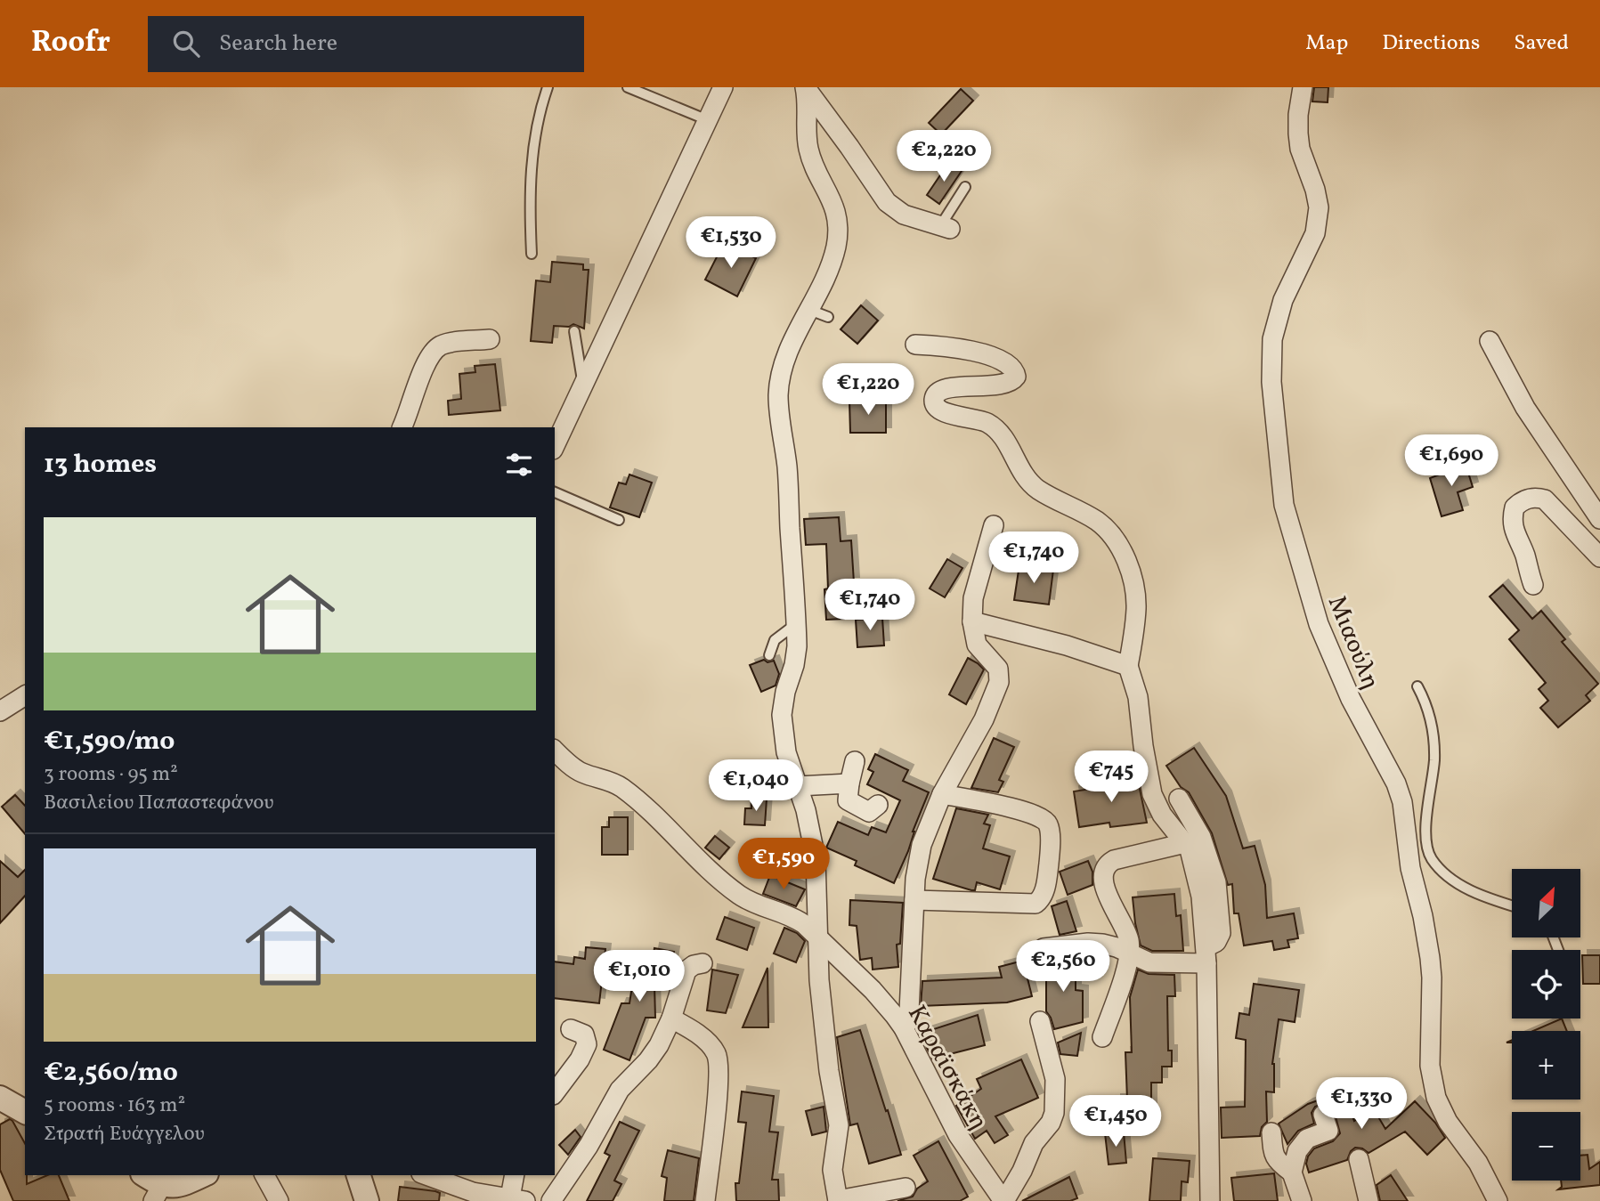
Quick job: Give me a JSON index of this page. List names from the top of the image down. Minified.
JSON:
{"streets":{"street":["Μιαούλη","Καραϊσκάκη"]},"north":"top right","page":{"header":"Roofr","search":"Search here","nav":["Map","Directions","Saved"],"price":["€2,220","€1,530","€1,220","€1,690","€1,740","€1,740","€745","€1,040","€1,590","€2,560","€1,010","€1,330","€1,450"],"heading":"13 homes","list":[{"name":"€1,590/mo","note":"3 rooms · 95 m² · Βασιλείου Παπαστεφάνου"},{"name":"€2,560/mo","note":"5 rooms · 163 m² · Στρατή Ευάγγελου"}],"map_buttons":["+","−"]}}
